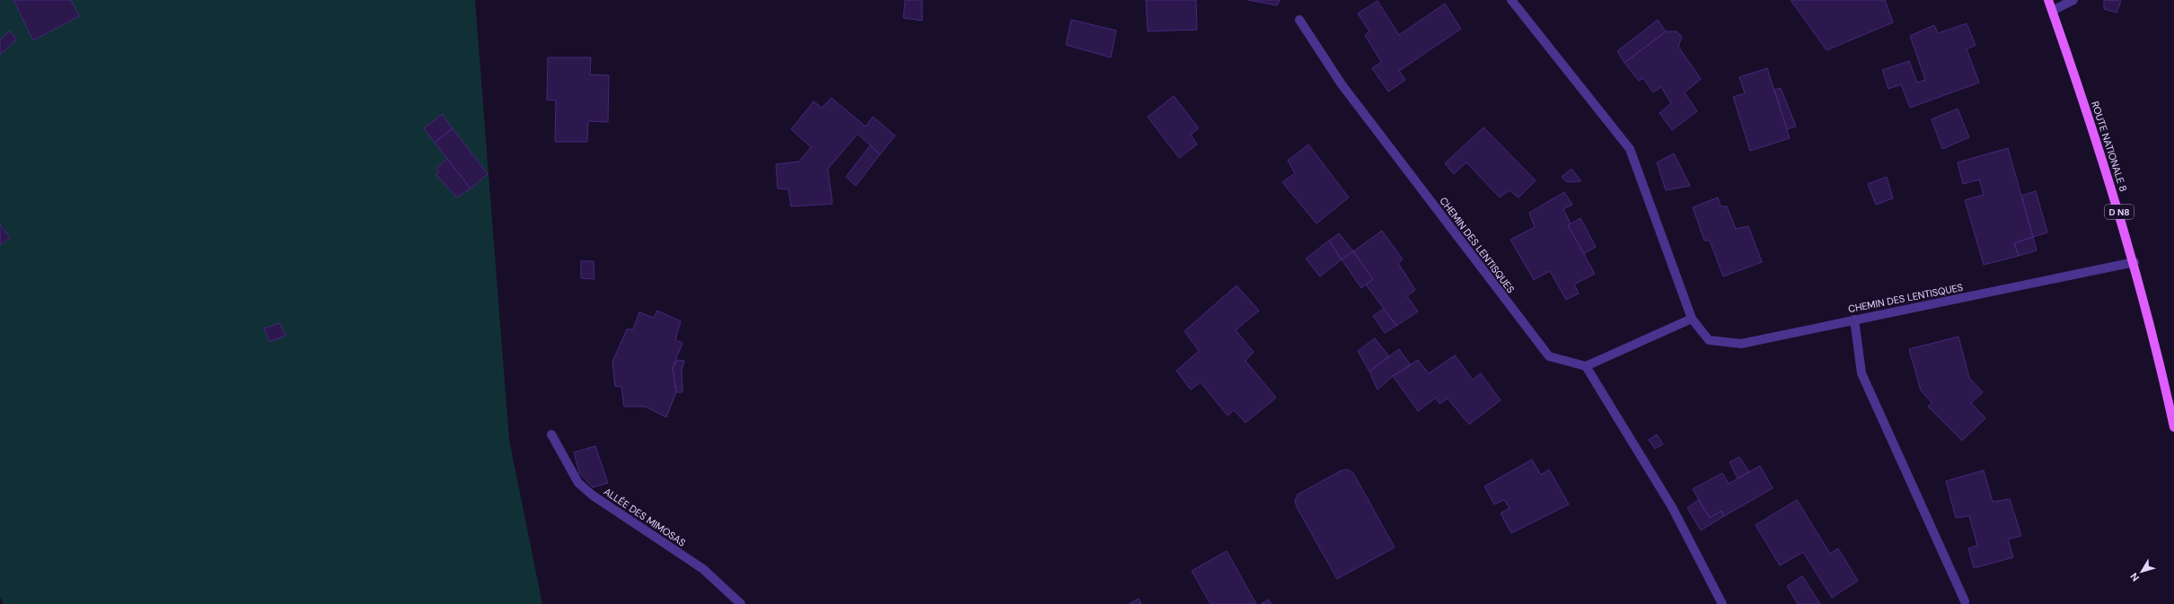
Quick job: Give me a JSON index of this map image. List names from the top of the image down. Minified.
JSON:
{"streets":{"main road":["ROUTE NATIONALE 8","D N8"],"street":["CHEMIN DES LENTISQUES","ALLÉE DES MIMOSAS"]},"crossings":[["ROUTE NATIONALE 8","CHEMIN DES LENTISQUES"]],"north":"bottom left"}
